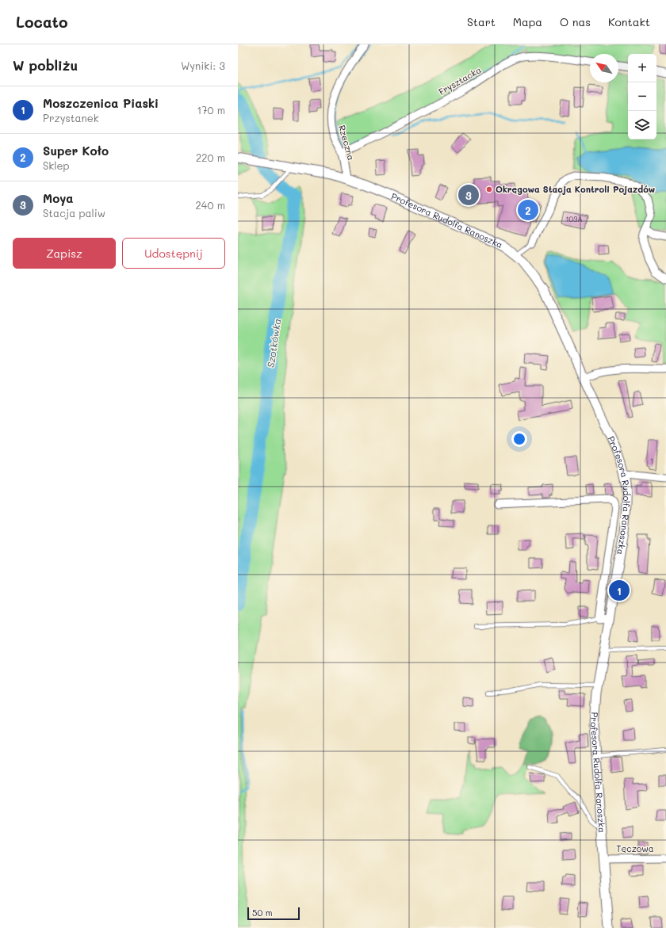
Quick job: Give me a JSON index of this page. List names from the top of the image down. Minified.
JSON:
{"streets":{"street":["Frysztacka","Rzeczna","Profesora Rudolfa Ranoszka","Tęczowa"]},"crossings":[["Frysztacka","Rzeczna"],["Rzeczna","Profesora Rudolfa Ranoszka"],["Profesora Rudolfa Ranoszka","Tęczowa"]],"water":["Szotkówka"],"places":["Okręgowa Stacja Kontroli Pojazdów"],"house_numbers":["103A","1"],"scale_bar":"50 m","north":"top left","page":{"header":"Locato","nav":["Start","Mapa","O nas","Kontakt"],"heading":["W pobliżu","Wyniki: 3"],"map_buttons":["+","−"],"list":[{"mark":"1","name":"Moszczenica Piaski","note":"Przystanek","value":"170 m"},{"mark":"2","name":"Super Koło","note":"Sklep","value":"220 m"},{"mark":"3","name":"Moya","note":"Stacja paliw","value":"240 m"}],"pins":["3","2","1"],"buttons":["Zapisz","Udostępnij"],"scale":"50 m"}}
